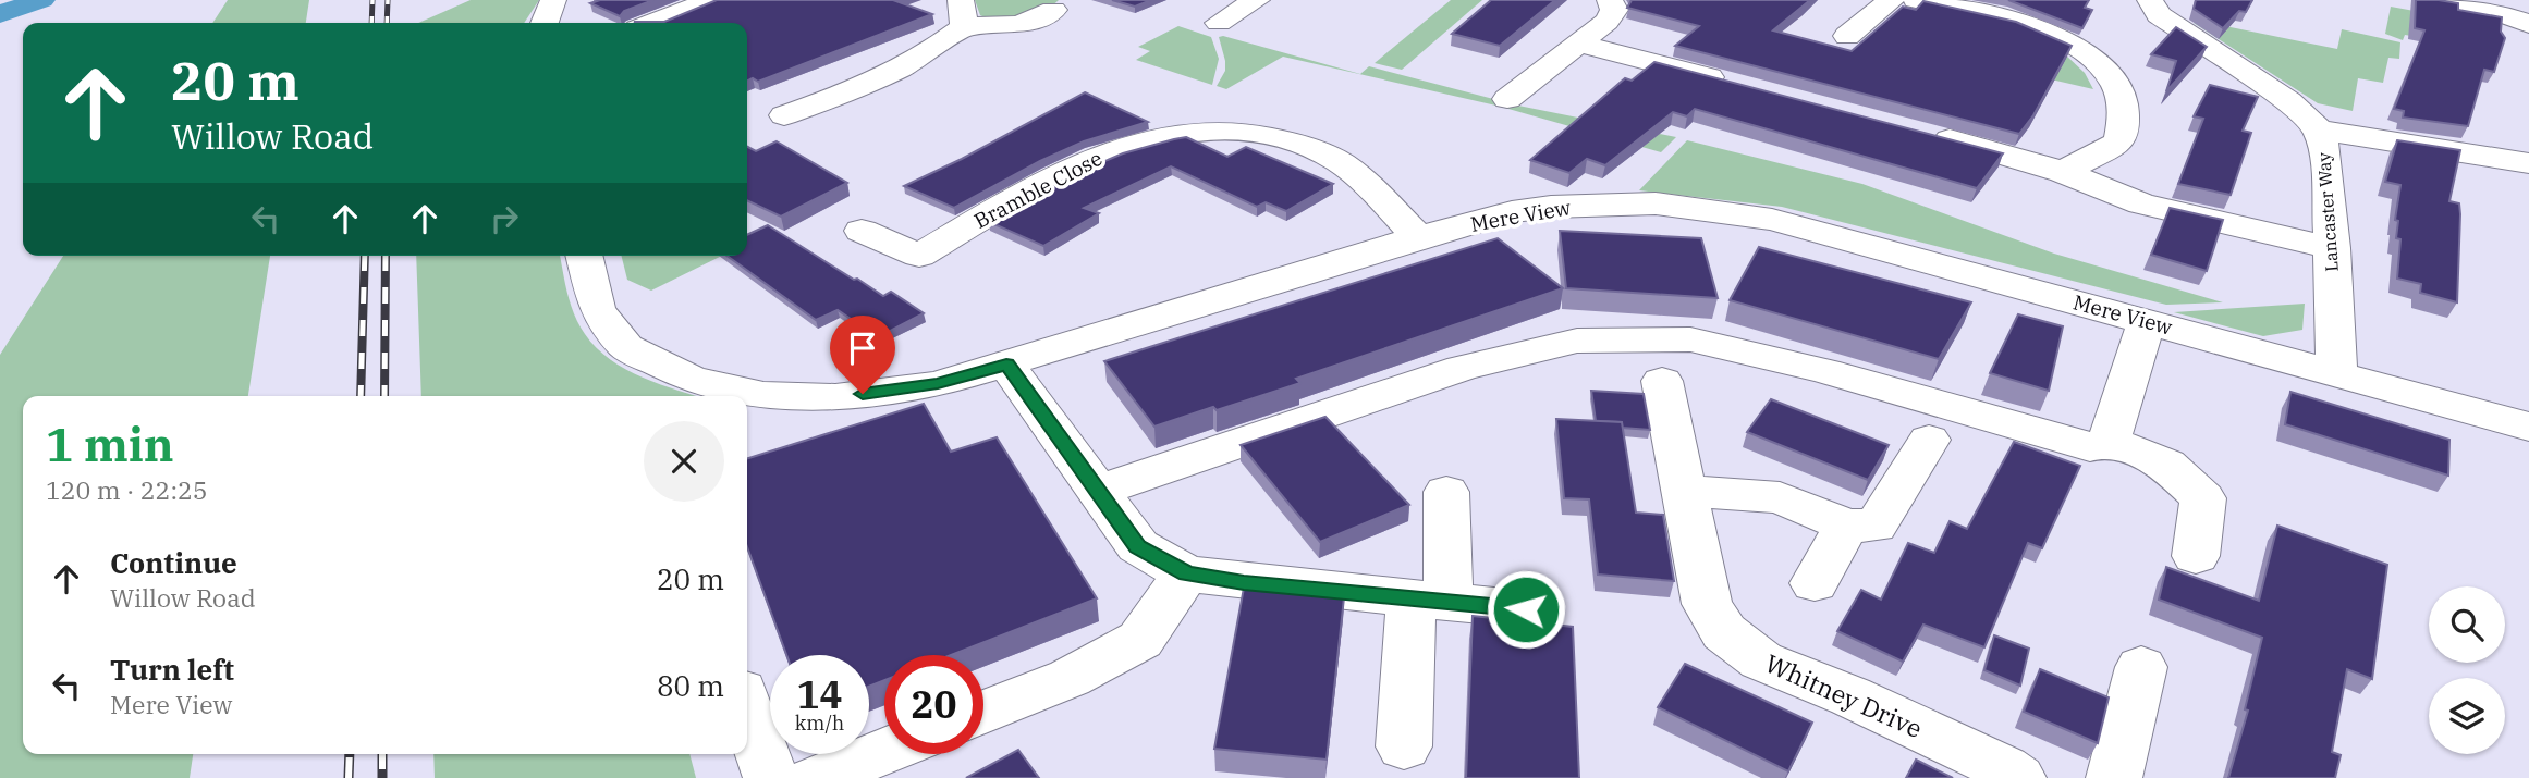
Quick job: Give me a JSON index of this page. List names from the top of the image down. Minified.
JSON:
{"streets":{"street":["Bramble Close","Lancaster Way","Mere View","Whitney Drive"]},"crossings":[["Bramble Close","Mere View"],["Lancaster Way","Mere View"]],"page":{"turn":["20 m","Willow Road"],"heading":["1 min","120 m · 22:25"],"list":[{"name":"Continue","note":"Willow Road","value":"20 m"},{"name":"Turn left","note":"Mere View","value":"80 m"}],"speed":"14 km/h","limit":"20"}}
